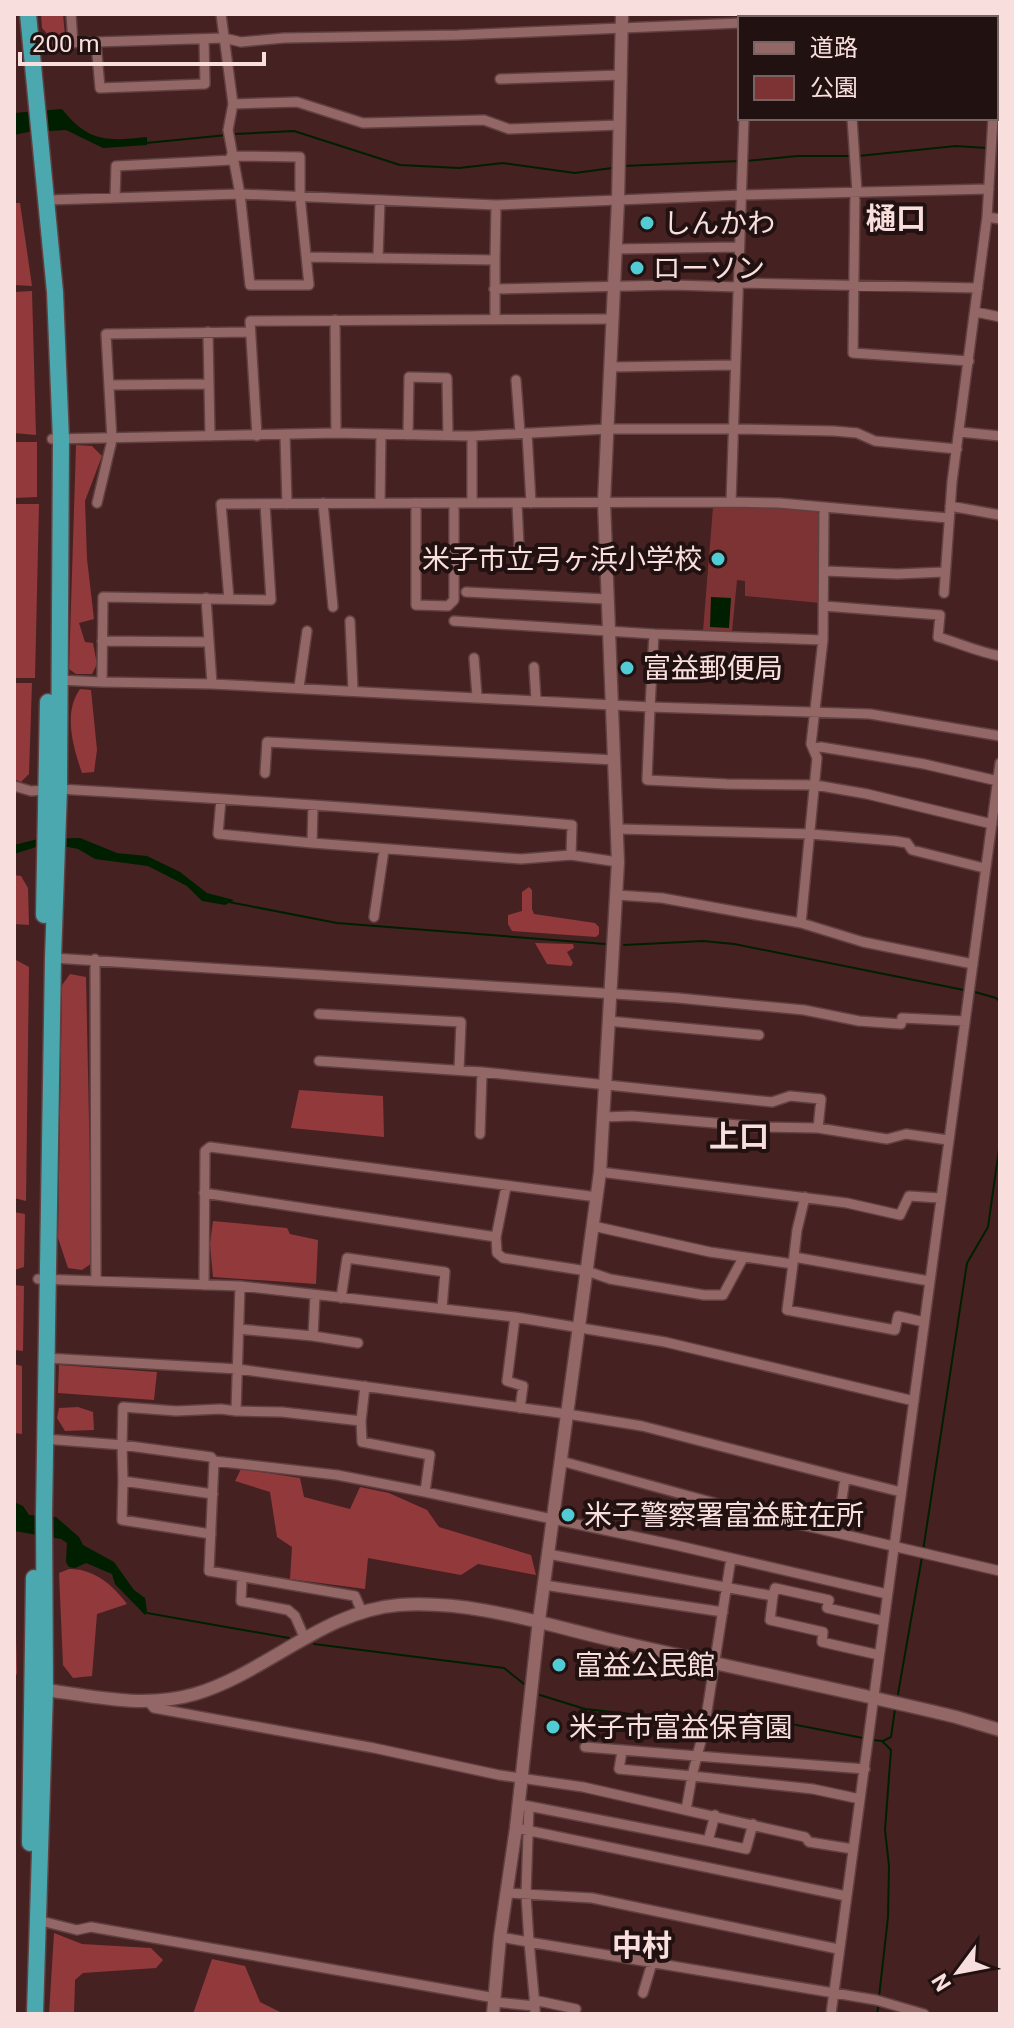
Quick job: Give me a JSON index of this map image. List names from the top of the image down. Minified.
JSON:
{"districts":["樋口","上口","中村"],"places":["しんかわ","ローソン","米子市立弓ヶ浜小学校","富益郵便局","米子警察署富益駐在所","富益公民館","米子市富益保育園"],"legend":["道路","公園"],"scale_bar":"200 m","north":"bottom left"}
